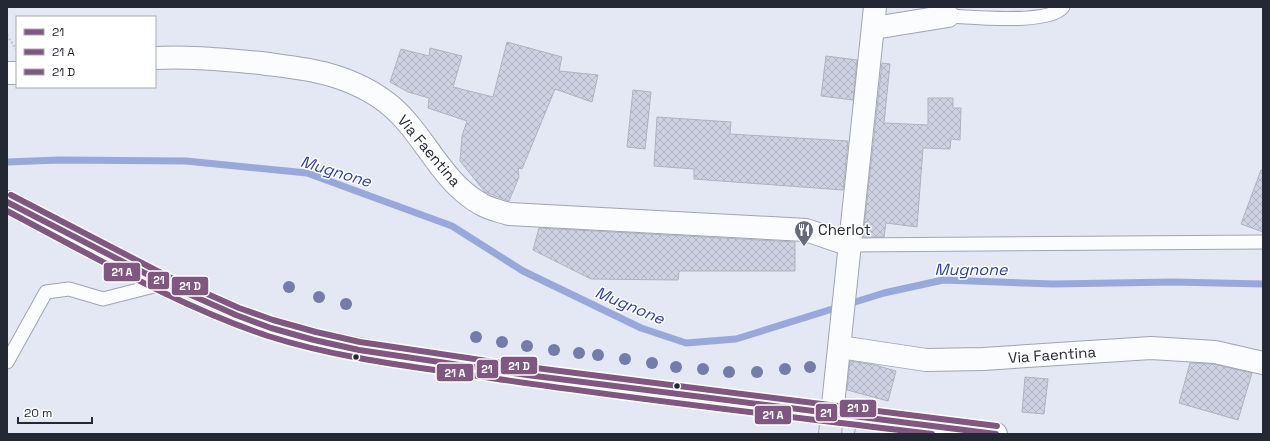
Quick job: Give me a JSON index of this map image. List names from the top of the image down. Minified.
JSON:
{"streets":{"street":["Via Faentina"]},"water":["Mugnone"],"places":{"restaurant":["Cherlot"]},"lines":["transit line 21"],"legend":["21","21 A","21 D"],"scale_bar":"20 m"}
